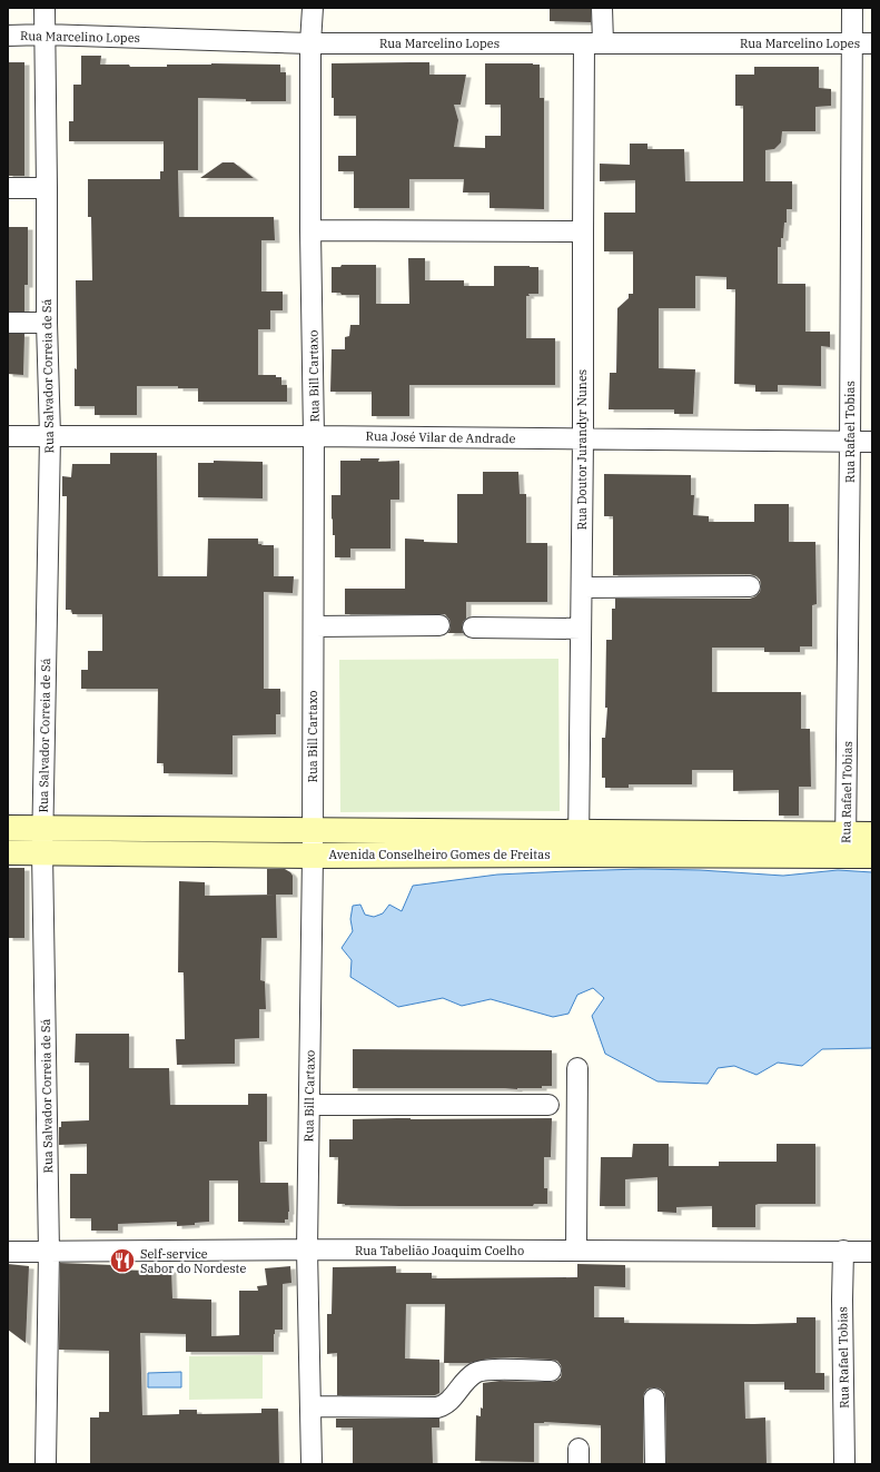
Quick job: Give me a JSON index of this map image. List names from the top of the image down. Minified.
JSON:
{"streets":{"street":["Rua Marcelino Lopes","Rua Salvador Correia de Sá","Rua Bill Cartaxo","Rua Rafael Tobias","Rua José Vilar de Andrade","Rua Doutor Jurandyr Nunes","Avenida Conselheiro Gomes de Freitas","Rua Tabelião Joaquim Coelho"]},"crossings":[["Rua Marcelino Lopes","Rua Salvador Correia de Sá"],["Rua Marcelino Lopes","Rua Bill Cartaxo"],["Rua Marcelino Lopes","Rua Rafael Tobias"],["Rua Marcelino Lopes","Rua Doutor Jurandyr Nunes"],["Rua Salvador Correia de Sá","Rua José Vilar de Andrade"],["Rua Salvador Correia de Sá","Avenida Conselheiro Gomes de Freitas"],["Rua Salvador Correia de Sá","Rua Tabelião Joaquim Coelho"],["Rua Bill Cartaxo","Rua José Vilar de Andrade"],["Rua Bill Cartaxo","Avenida Conselheiro Gomes de Freitas"],["Rua Bill Cartaxo","Rua Tabelião Joaquim Coelho"],["Rua Rafael Tobias","Rua José Vilar de Andrade"],["Rua Rafael Tobias","Avenida Conselheiro Gomes de Freitas"],["Rua Rafael Tobias","Rua Tabelião Joaquim Coelho"],["Rua José Vilar de Andrade","Rua Doutor Jurandyr Nunes"],["Rua Doutor Jurandyr Nunes","Avenida Conselheiro Gomes de Freitas"]],"places":{"restaurant":["Self-service Sabor do Nordeste"]}}
